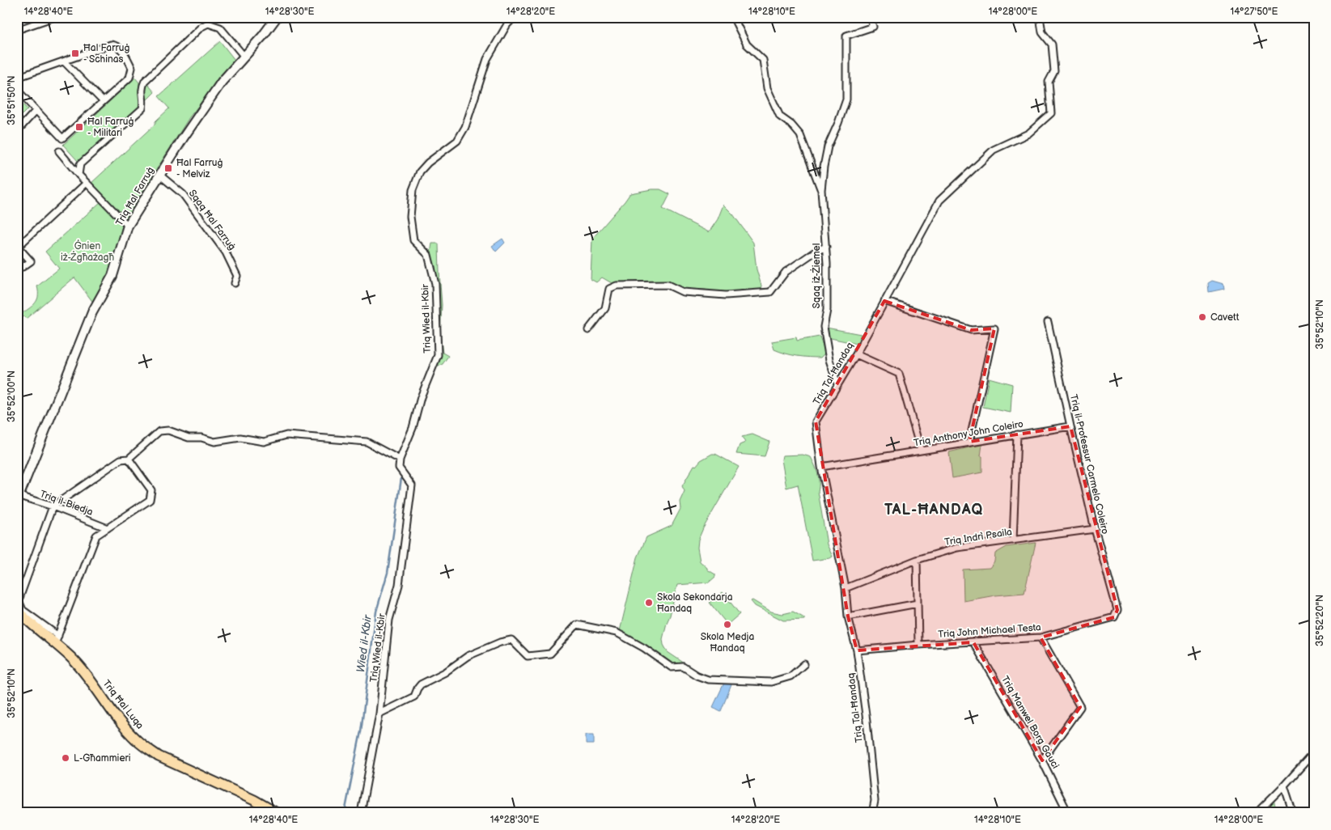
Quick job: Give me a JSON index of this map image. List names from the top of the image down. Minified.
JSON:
{"streets":{"highway":["Triq Ħal Luqa"],"main road":["Triq Ħal Farruġ"],"street":["Sqaq Ħal Farruġ","Sqaq iż-Żiemel","Triq Wied il-Kbir","Triq Tal-Ħandaq","Triq Anthony John Coleiro","Triq il-Professur Carmelo Coleiro","Triq il-Biedja","Triq Indrì Psaila","Triq John Michael Testa","Triq Manwel Borg Gauci"]},"crossings":[["Triq Ħal Farruġ","Sqaq Ħal Farruġ"],["Triq Ħal Farruġ","Triq il-Biedja"],["Sqaq iż-Żiemel","Triq Tal-Ħandaq"],["Triq Tal-Ħandaq","Triq Anthony John Coleiro"],["Triq Tal-Ħandaq","Triq Indrì Psaila"],["Triq Tal-Ħandaq","Triq John Michael Testa"],["Triq Anthony John Coleiro","Triq il-Professur Carmelo Coleiro"],["Triq il-Professur Carmelo Coleiro","Triq Indrì Psaila"],["Triq il-Professur Carmelo Coleiro","Triq John Michael Testa"],["Triq John Michael Testa","Triq Manwel Borg Gauci"]],"districts":["TAL-ĦANDAQ"],"water":["Wied il-Kbir"],"parks":["Ġnien iż-Żgħażagħ"],"places":{"transit":["Ħal Farruġ - Schinas","Ħal Farruġ - Militari","Ħal Farruġ - Melviz"],"other":["Cavett","Skola Sekondarja Ħandaq","Skola Medja Ħandaq","L-Għammieri"]},"coordinates":["14°28'40\"E","14°28'30\"E","14°28'20\"E","14°28'10\"E","14°28'00\"E","14°27'50\"E","35°51'50\"N","35°52'10\"N","35°52'00\"N","35°52'20\"N"]}
